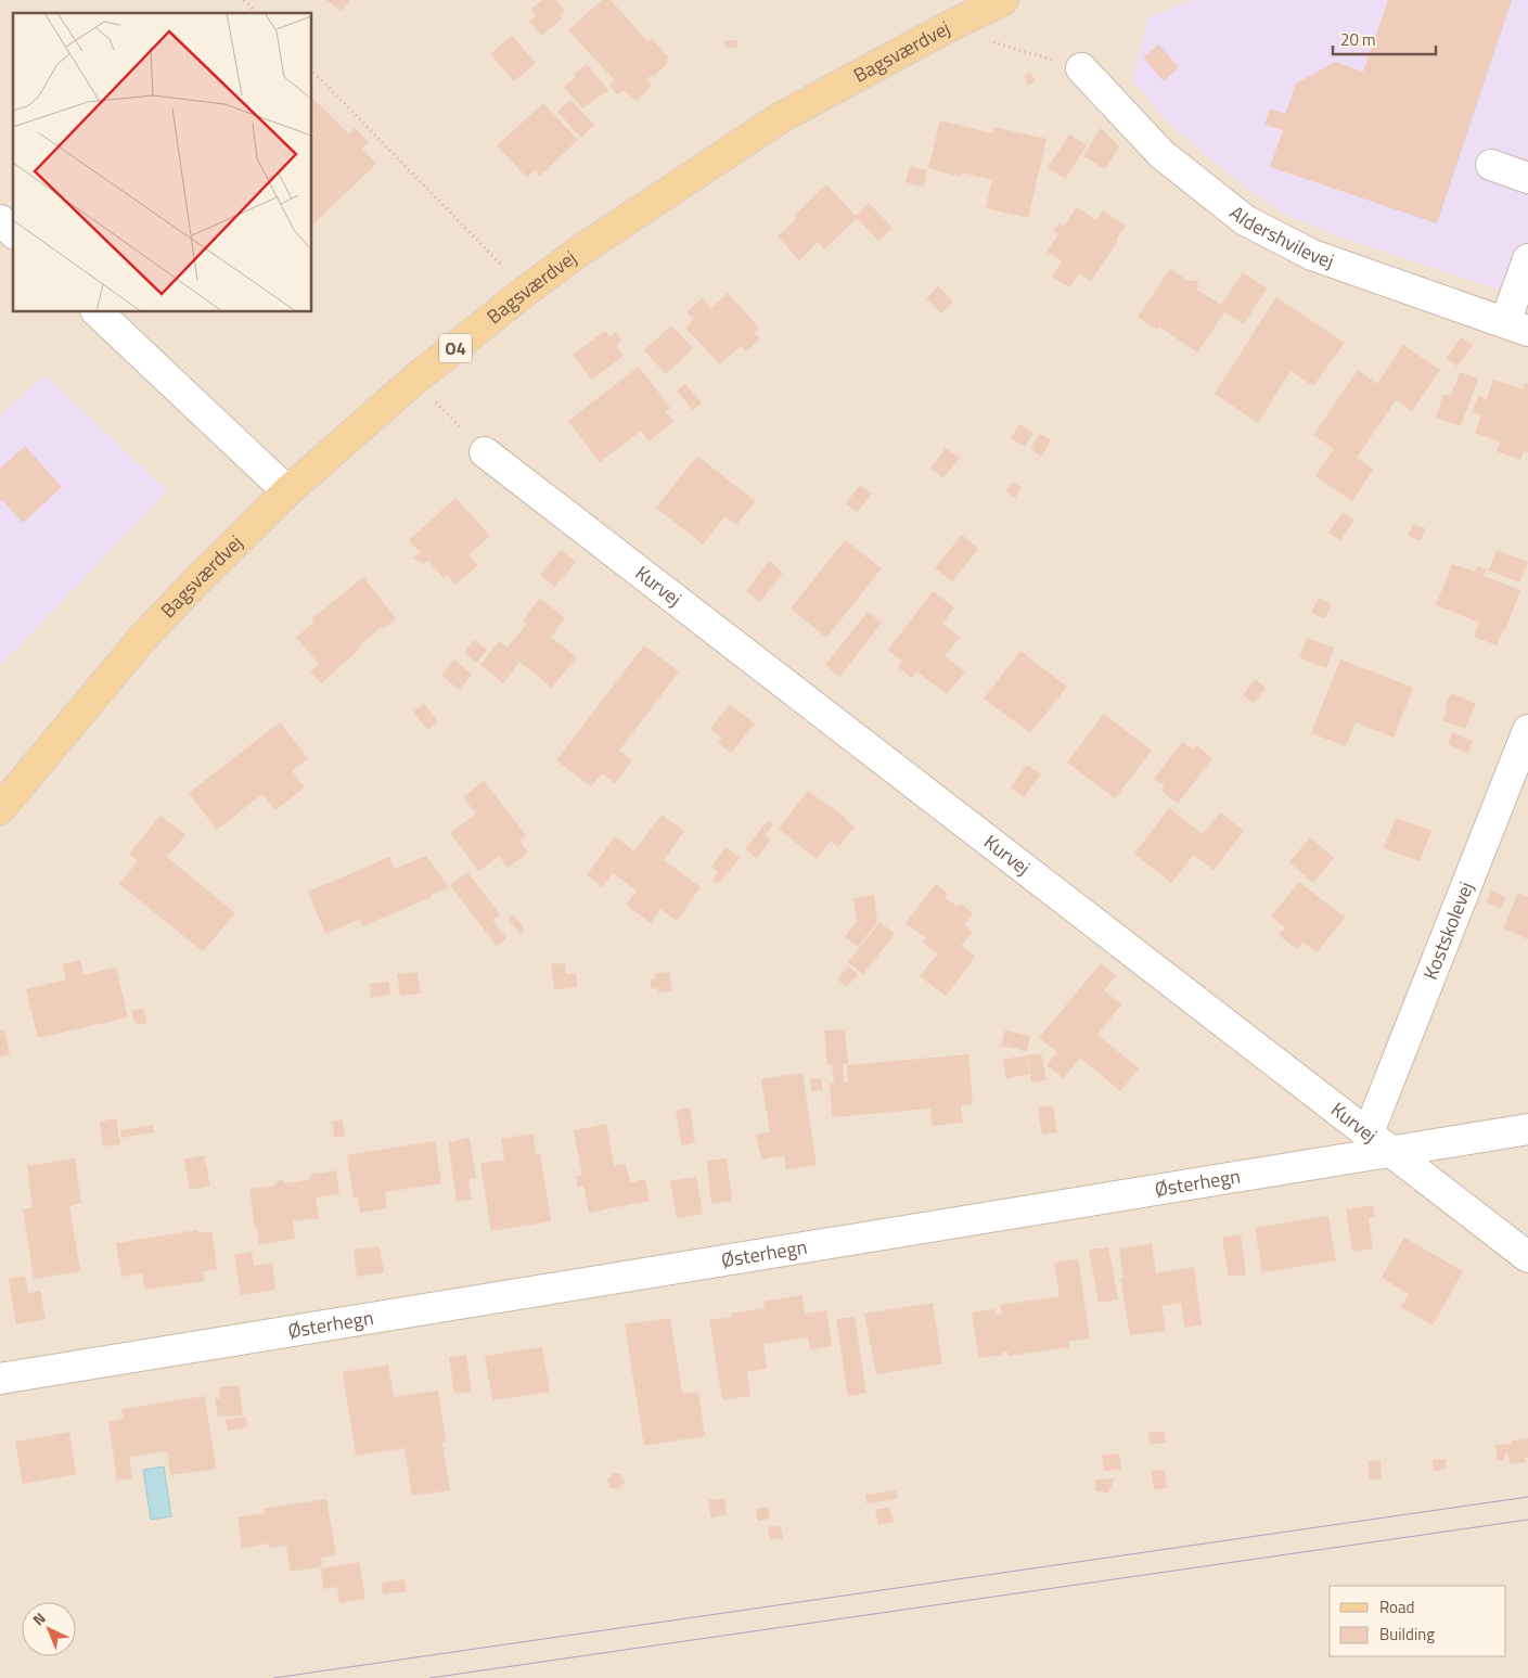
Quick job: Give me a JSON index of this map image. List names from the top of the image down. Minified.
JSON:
{"streets":{"main road":["Bagsværdvej","O4"],"street":["Aldershvilevej","Kurvej","Kostskolevej","Østerhegn"]},"crossings":[["Kurvej","Kostskolevej"],["Kurvej","Østerhegn"]],"legend":["Road","Building"],"scale_bar":"20 m","north":"top left"}
